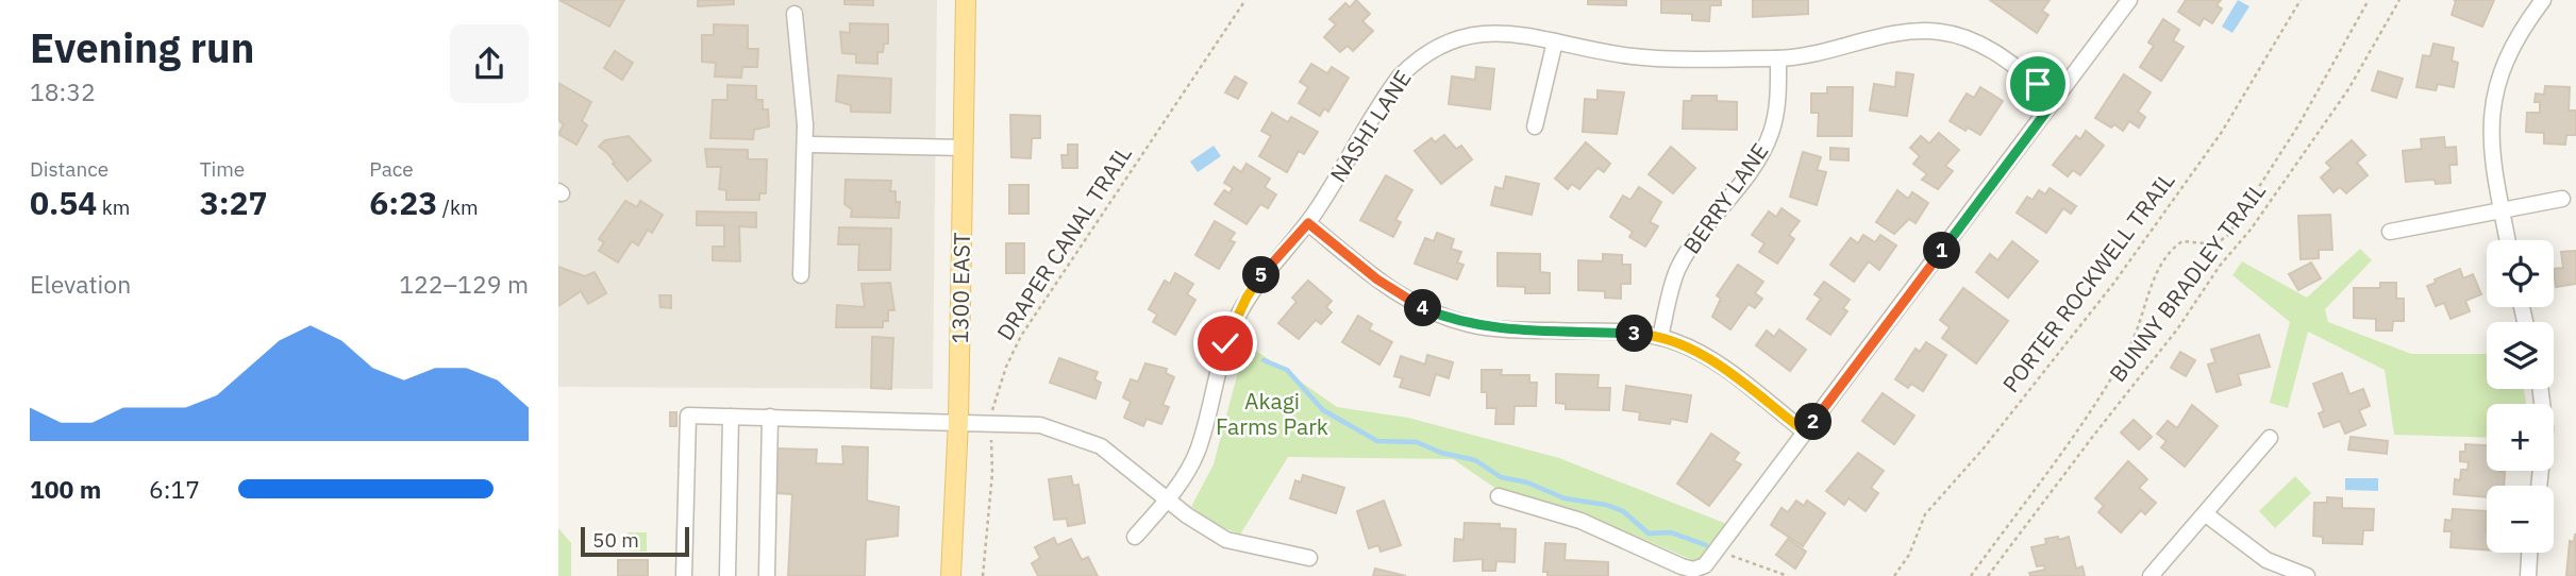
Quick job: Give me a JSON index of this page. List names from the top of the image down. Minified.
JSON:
{"streets":{"main road":["1300 EAST"],"street":["NASHI LANE","BERRY LANE"],"path":["DRAPER CANAL TRAIL","PORTER ROCKWELL TRAIL","BUNNY BRADLEY TRAIL"]},"crossings":[["NASHI LANE","BERRY LANE"]],"parks":["Akagi Farms Park"],"scale_bar":"50 m","page":{"heading":["Evening run","18:32"],"stats":[["Distance","0.54 km"],["Time","3:27"],["Pace","6:23 /km"]],"pins":["1","5","4","3","2"],"map_buttons":["+","−"],"chart":["Elevation","122–129 m"],"list":[{"name":"100 m","note":"6:17"}],"scale":"50 m"}}
